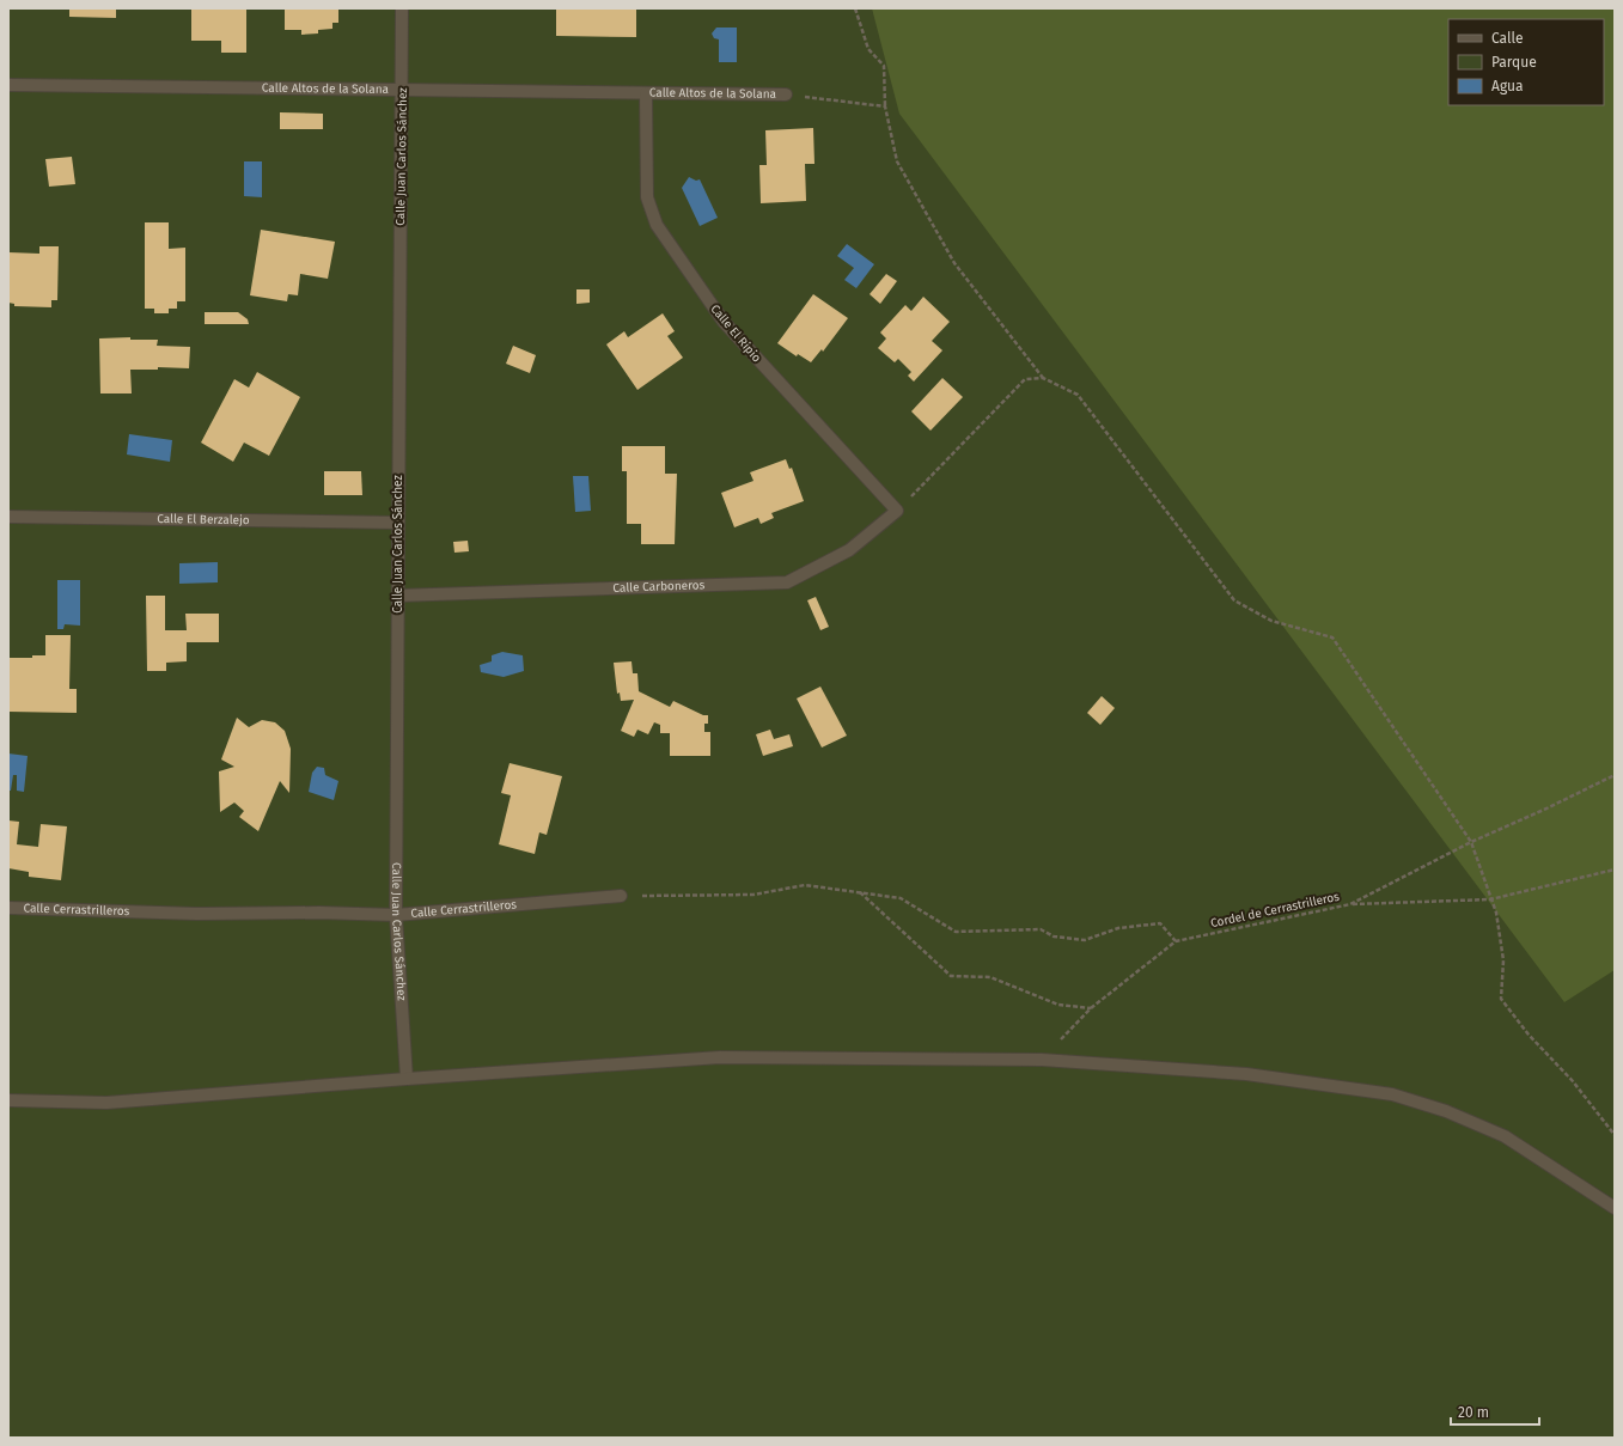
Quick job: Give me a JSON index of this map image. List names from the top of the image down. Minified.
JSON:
{"streets":{"street":["Calle Altos de la Solana","Calle Juan Carlos Sánchez","Calle El Ripio","Calle El Berzalejo","Calle Carboneros","Calle Cerrastrilleros"],"path":["Cordel de Cerrastrilleros"]},"crossings":[["Calle Altos de la Solana","Calle Juan Carlos Sánchez"],["Calle Altos de la Solana","Calle El Ripio"],["Calle Juan Carlos Sánchez","Calle El Berzalejo"],["Calle Juan Carlos Sánchez","Calle Carboneros"],["Calle Juan Carlos Sánchez","Calle Cerrastrilleros"],["Calle El Ripio","Calle Carboneros"]],"legend":["Calle","Parque","Agua"],"scale_bar":"20 m"}
